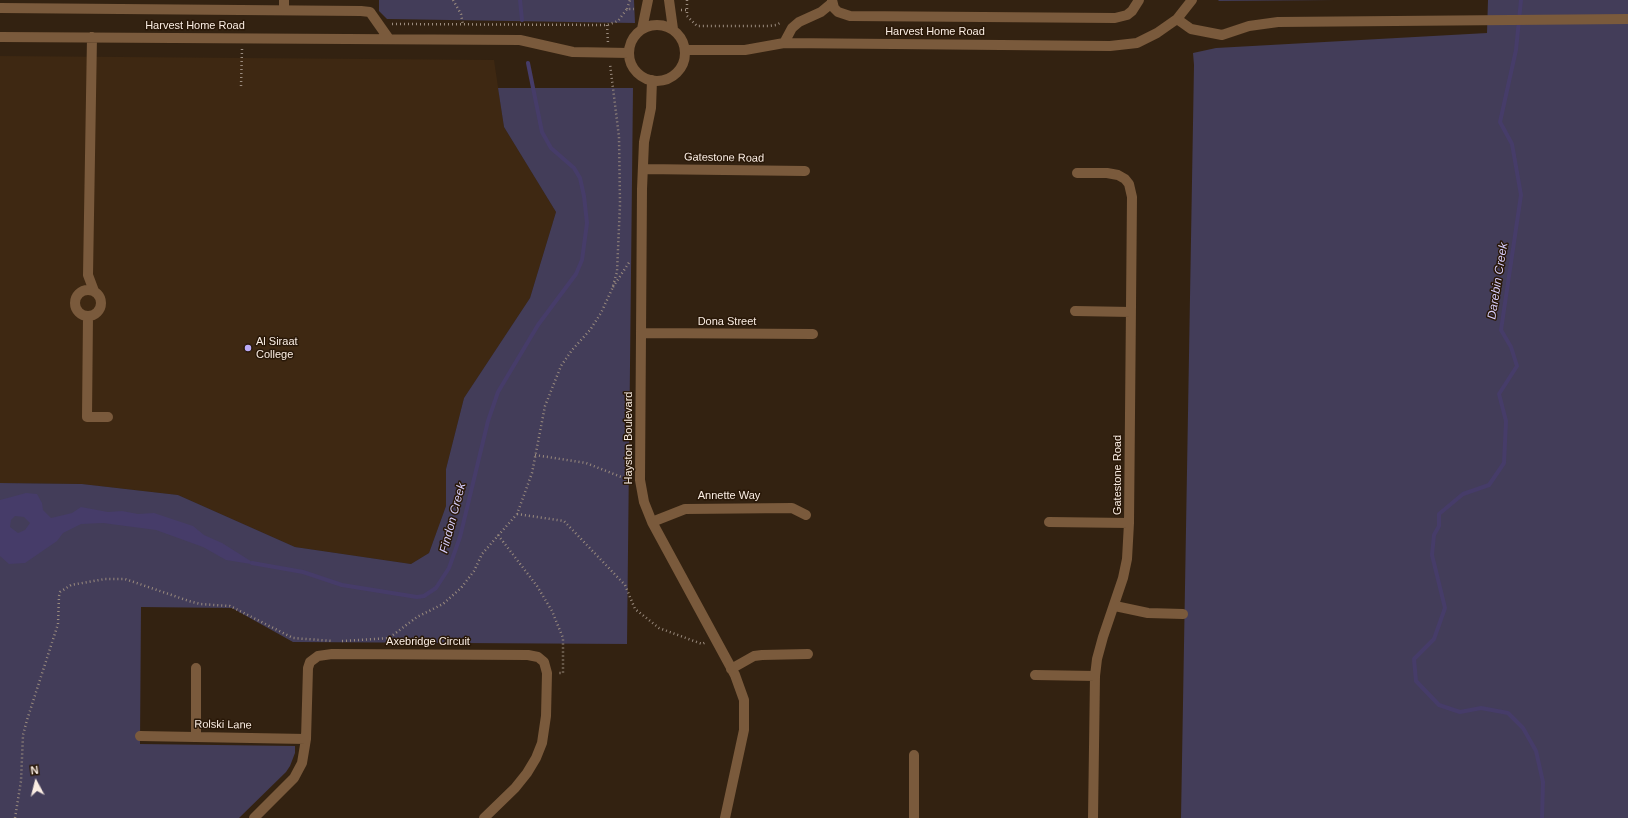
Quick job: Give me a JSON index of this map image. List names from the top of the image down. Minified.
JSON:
{"streets":{"street":["Harvest Home Road","Gatestone Road","Dona Street","Hayston Boulevard","Annette Way","Axebridge Circuit","Rolski Lane"]},"crossings":[["Harvest Home Road","Hayston Boulevard"],["Gatestone Road","Hayston Boulevard"],["Dona Street","Hayston Boulevard"],["Hayston Boulevard","Annette Way"],["Axebridge Circuit","Rolski Lane"]],"water":["Darebin Creek","Findon Creek"],"places":["Al Siraat College"],"north":"top"}
